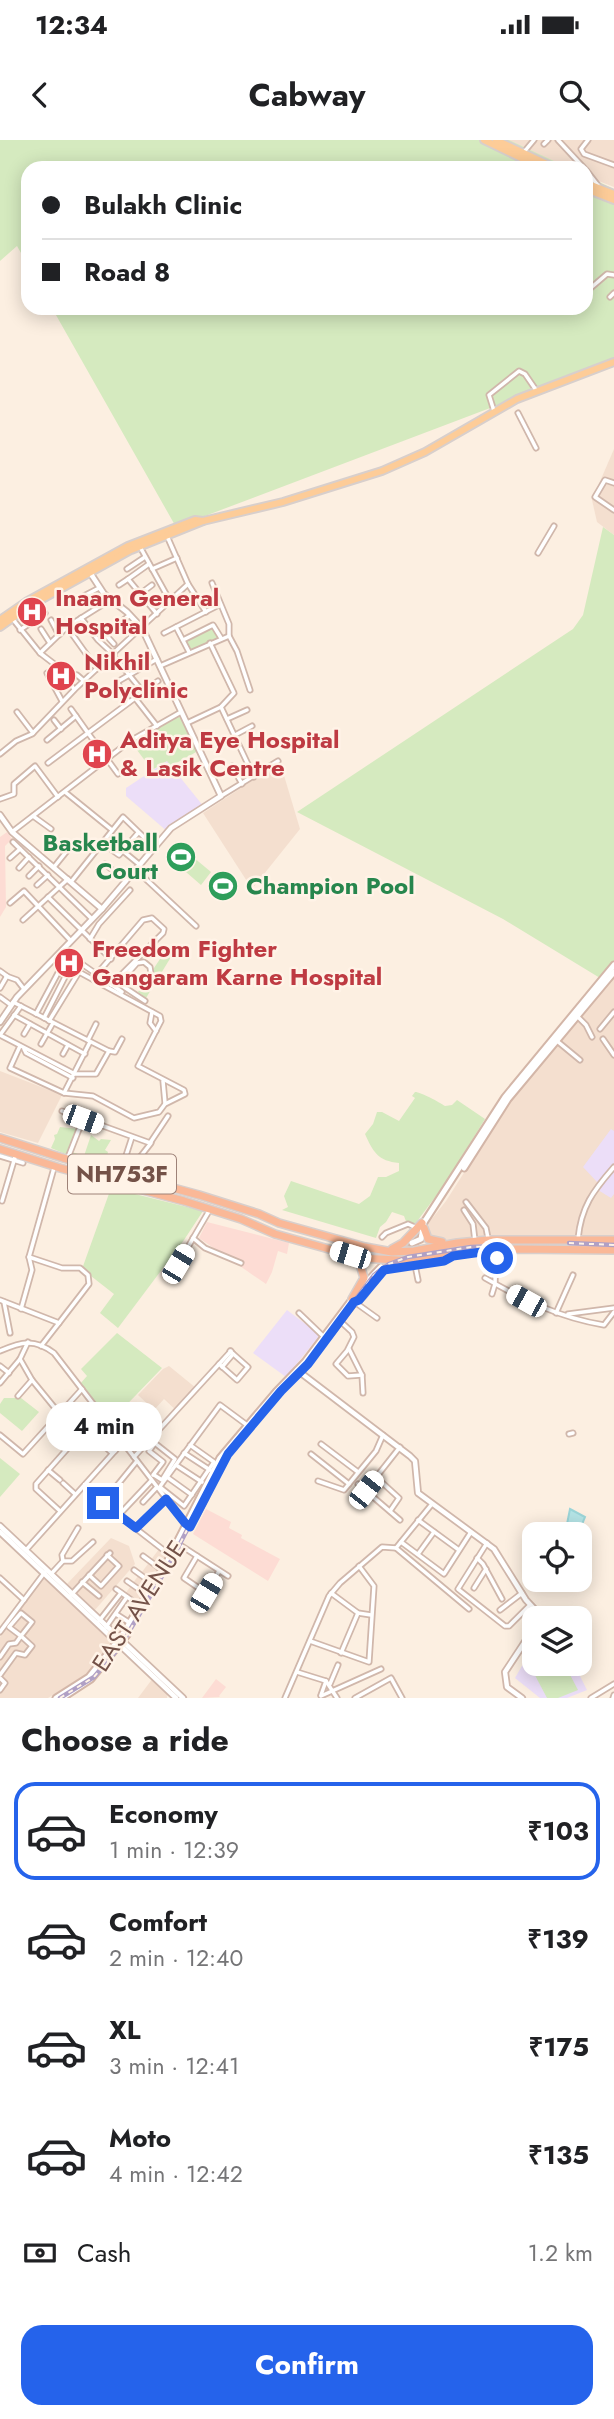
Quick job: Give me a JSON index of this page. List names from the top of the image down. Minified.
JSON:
{"streets":{"highway":["NH753F"],"main road":["EAST AVENUE"]},"places":{"hospital":["Inaam General Hospital","Nikhil Polyclinic","Aditya Eye Hospital & Lasik Centre","Freedom Fighter Gangaram Karne Hospital"],"sports":["Basketball Court","Champion Pool"]},"page":{"status":"12:34","header":"Cabway","banner":["Bulakh Clinic","Road 8"],"bubble":"4 min","heading":"Choose a ride","list":[{"name":"Economy","note":"1 min · 12:39","value":"₹103"},{"name":"Comfort","note":"2 min · 12:40","value":"₹139"},{"name":"XL","note":"3 min · 12:41","value":"₹175"},{"name":"Moto","note":"4 min · 12:42","value":"₹135"}],"pay":["Cash","1.2 km"],"buttons":"Confirm"}}
